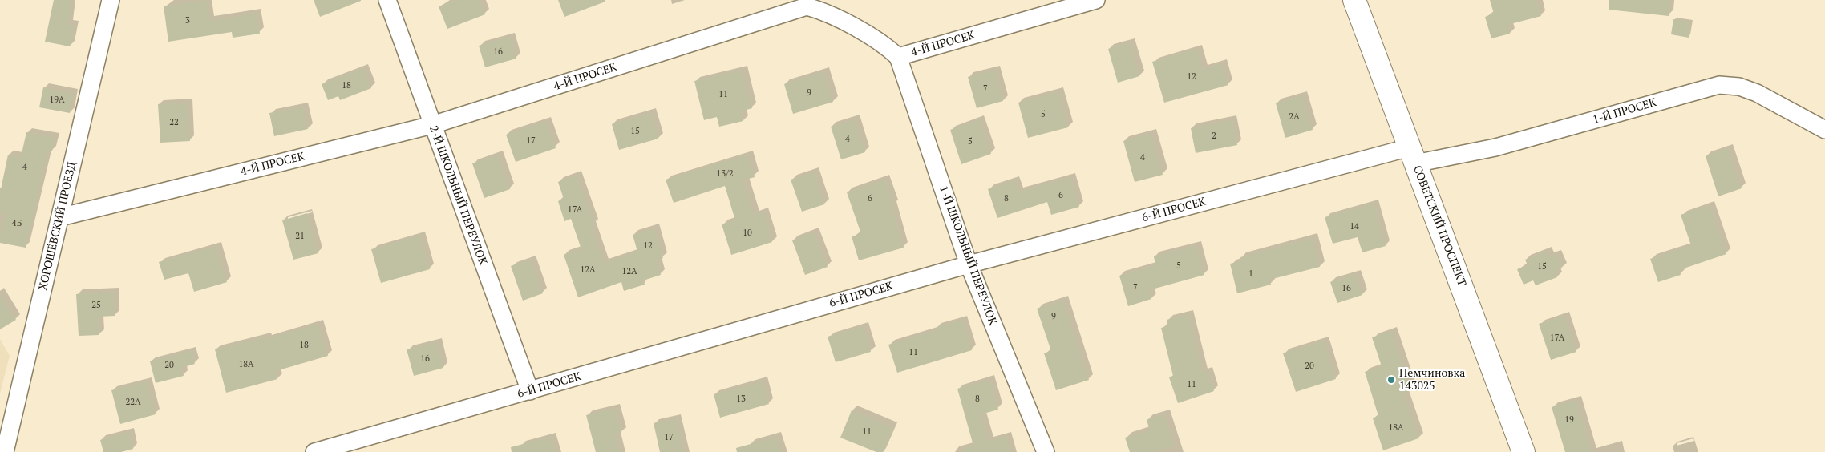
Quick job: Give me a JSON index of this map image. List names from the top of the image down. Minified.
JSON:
{"streets":{"street":["4-Й ПРОСЕК","1-Й ПРОСЕК","2-Й ШКОЛЬНЫЙ ПЕРЕУЛОК","6-Й ПРОСЕК","ХОРОШЁВСКИЙ ПРОЕЗД","СОВЕТСКИЙ ПРОСПЕКТ","1-Й ШКОЛЬНЫЙ ПЕРЕУЛОК"]},"crossings":[["4-Й ПРОСЕК","2-Й ШКОЛЬНЫЙ ПЕРЕУЛОК"],["4-Й ПРОСЕК","ХОРОШЁВСКИЙ ПРОЕЗД"],["4-Й ПРОСЕК","1-Й ШКОЛЬНЫЙ ПЕРЕУЛОК"],["1-Й ПРОСЕК","6-Й ПРОСЕК"],["1-Й ПРОСЕК","СОВЕТСКИЙ ПРОСПЕКТ"],["2-Й ШКОЛЬНЫЙ ПЕРЕУЛОК","6-Й ПРОСЕК"],["6-Й ПРОСЕК","СОВЕТСКИЙ ПРОСПЕКТ"],["6-Й ПРОСЕК","1-Й ШКОЛЬНЫЙ ПЕРЕУЛОК"]],"places":["Немчиновка 143025"],"house_numbers":["3","16","12","18","7","9","11","19А","5","2А","22","15","2","4","17","5","4","4","13/2","6","6","8","17А","4Б","14","10","21","12","5","15","12А","12А","1","7","16","25","9","17А","18","11","16","18А","20","20","11","13","8","22А","19","18А","11","17"]}
